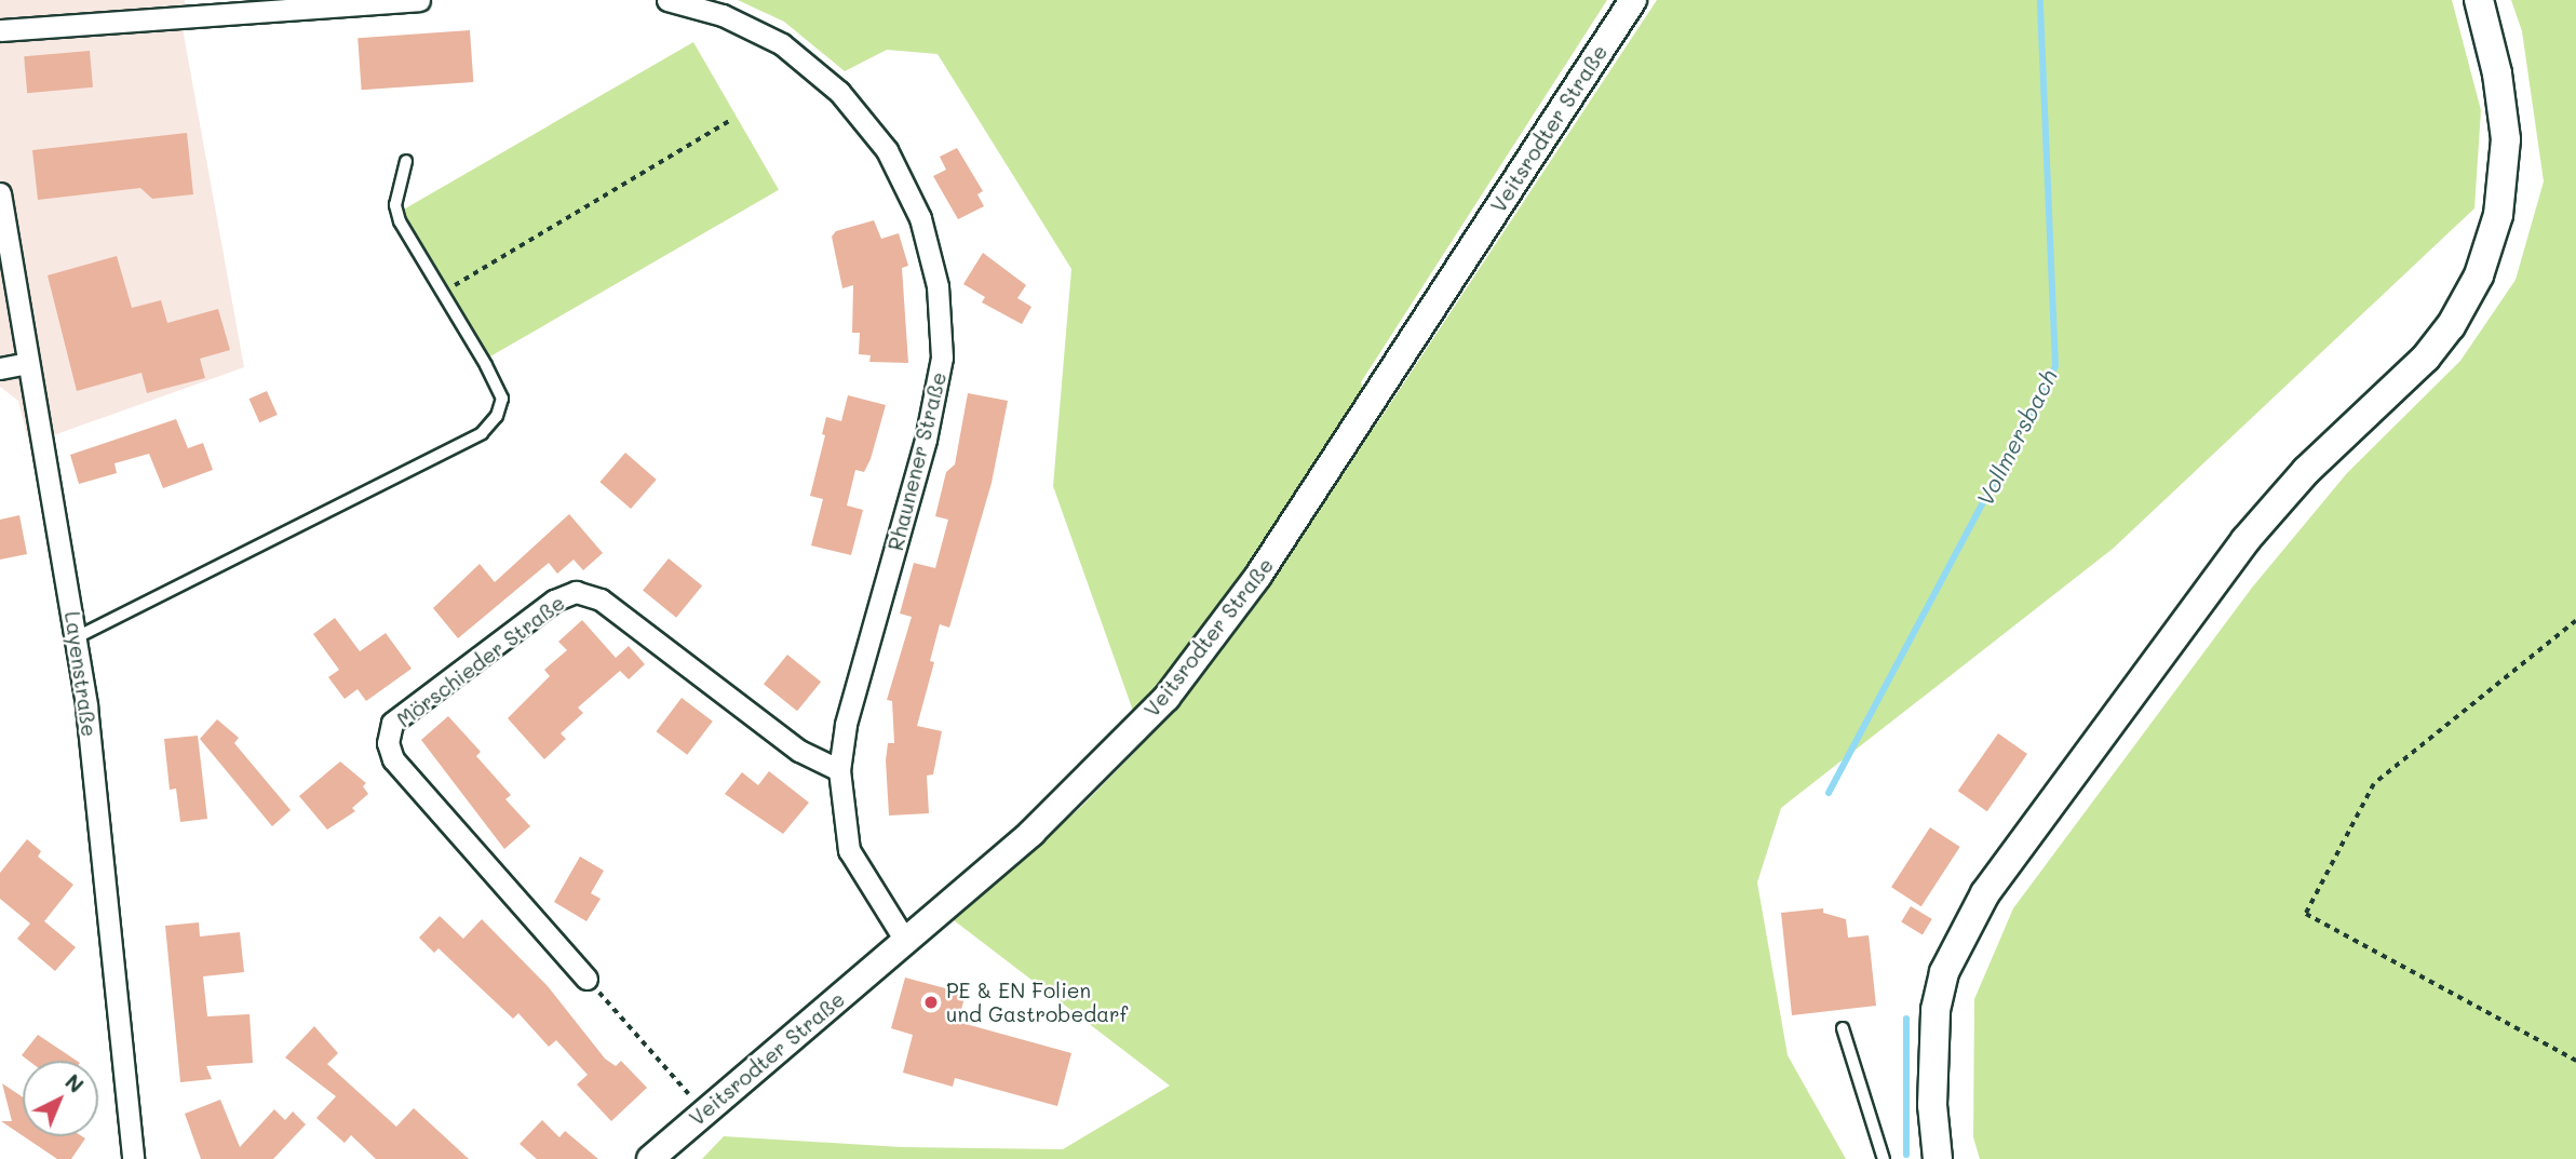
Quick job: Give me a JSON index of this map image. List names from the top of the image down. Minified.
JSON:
{"streets":{"street":["Veitsrodter Straße","Rhaunener Straße","Mörschieder Straße","Layenstraße"]},"crossings":[["Veitsrodter Straße","Rhaunener Straße"],["Rhaunener Straße","Mörschieder Straße"]],"water":["Vollmersbach"],"places":["PE & EN Folien und Gastrobedarf"],"north":"top right"}
